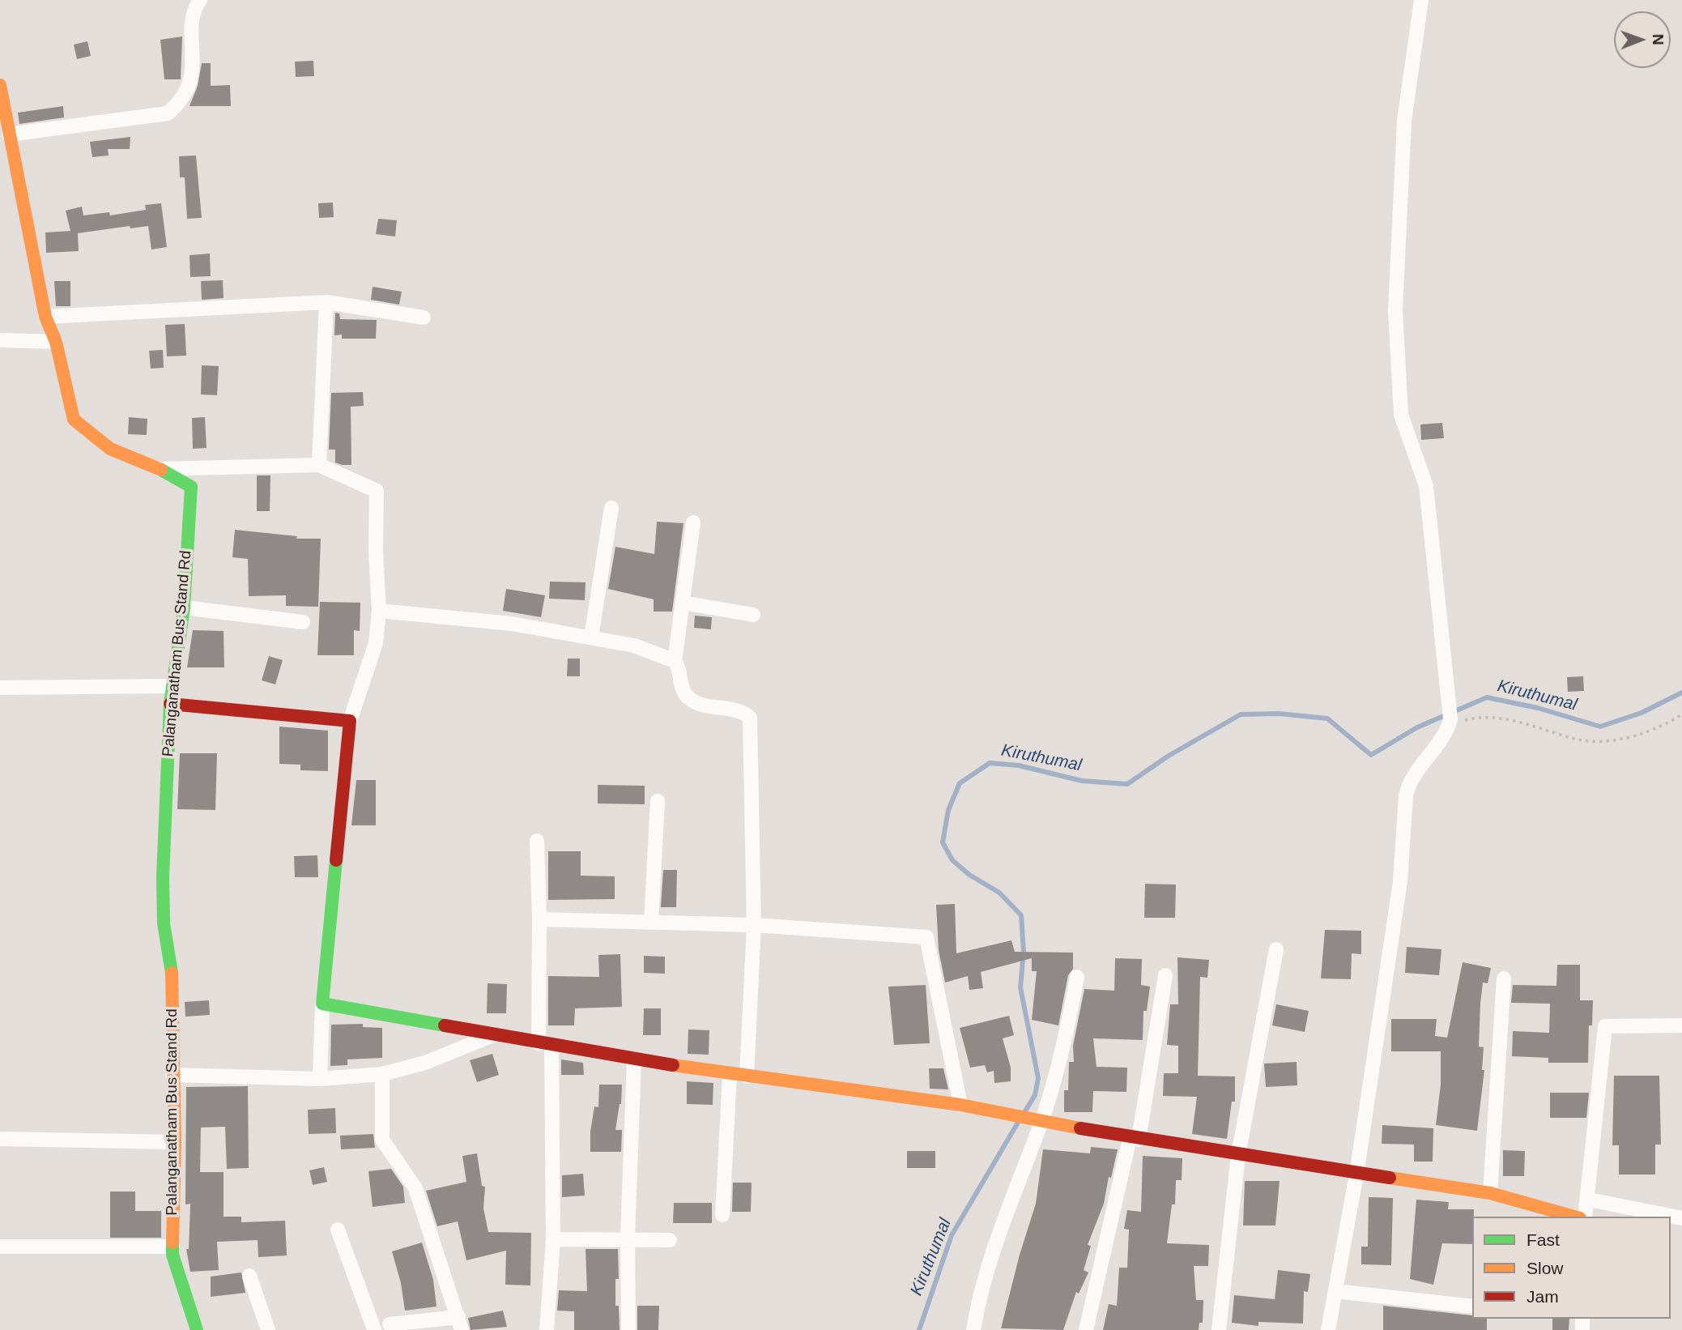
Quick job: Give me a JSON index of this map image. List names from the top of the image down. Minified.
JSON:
{"streets":{"street":["Palanganatham Bus Stand Rd"]},"water":["Kiruthumal"],"legend":["Fast","Slow","Jam"],"north":"right"}
